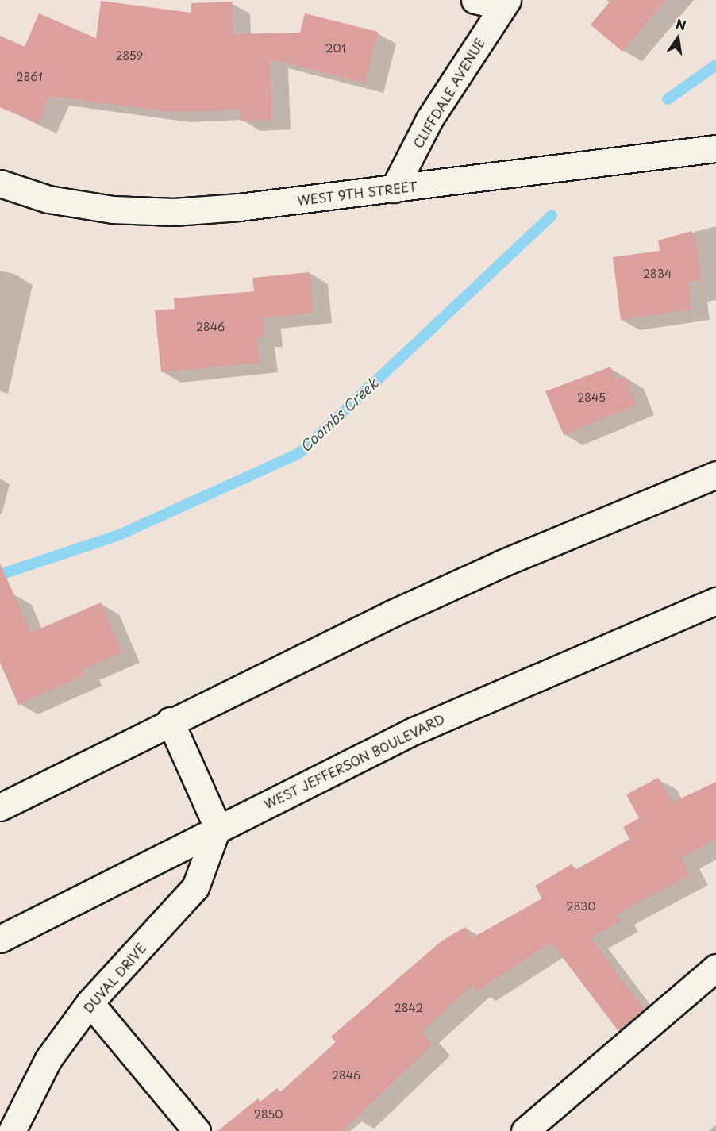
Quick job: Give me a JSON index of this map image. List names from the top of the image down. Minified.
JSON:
{"streets":{"main road":["CLIFFDALE AVENUE","WEST 9TH STREET","WEST JEFFERSON BOULEVARD","DUVAL DRIVE"]},"crossings":[["CLIFFDALE AVENUE","WEST 9TH STREET"],["WEST JEFFERSON BOULEVARD","DUVAL DRIVE"]],"water":["Coombs Creek"],"house_numbers":["201","2859","2861","2834","2846","2845","2830","2842","2846","2850"],"north":"top"}
